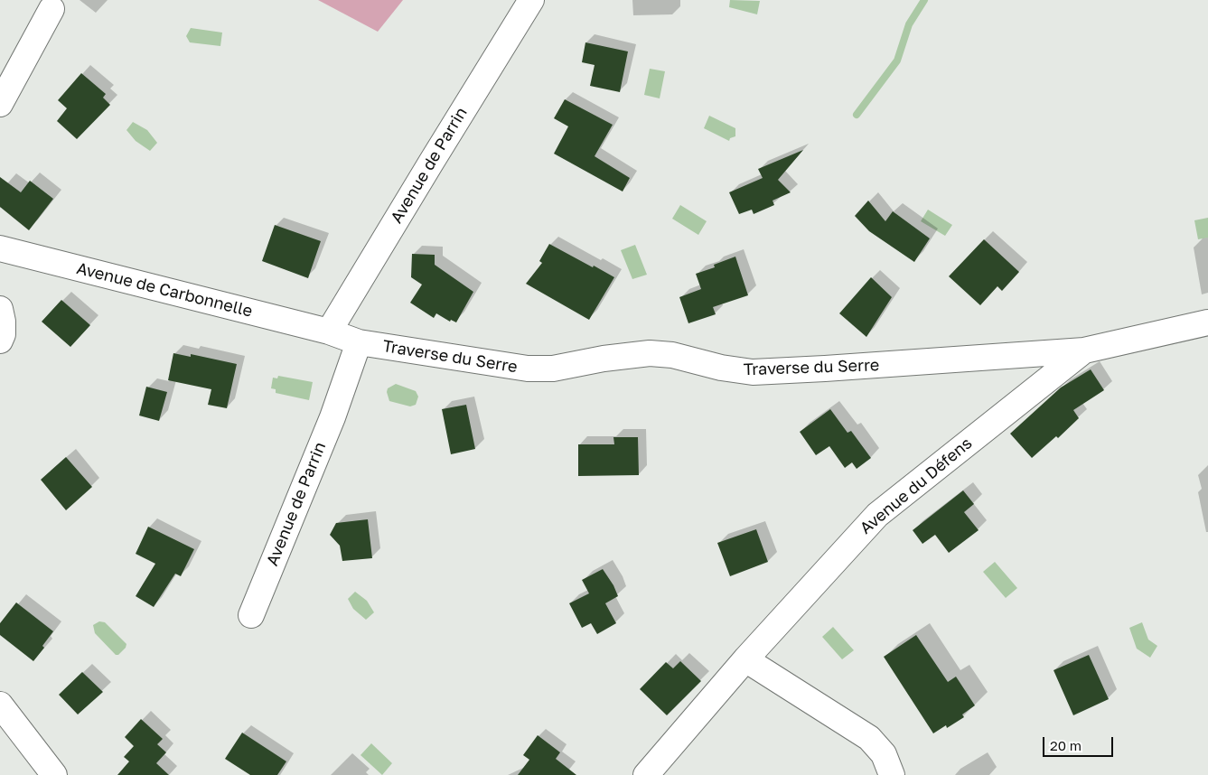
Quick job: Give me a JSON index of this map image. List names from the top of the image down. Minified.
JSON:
{"streets":{"street":["Avenue de Parrin","Avenue de Carbonnelle","Traverse du Serre","Avenue du Défens"]},"crossings":[["Avenue de Parrin","Avenue de Carbonnelle"],["Avenue de Parrin","Traverse du Serre"],["Avenue de Carbonnelle","Traverse du Serre"],["Traverse du Serre","Avenue du Défens"]],"scale_bar":"20 m"}
